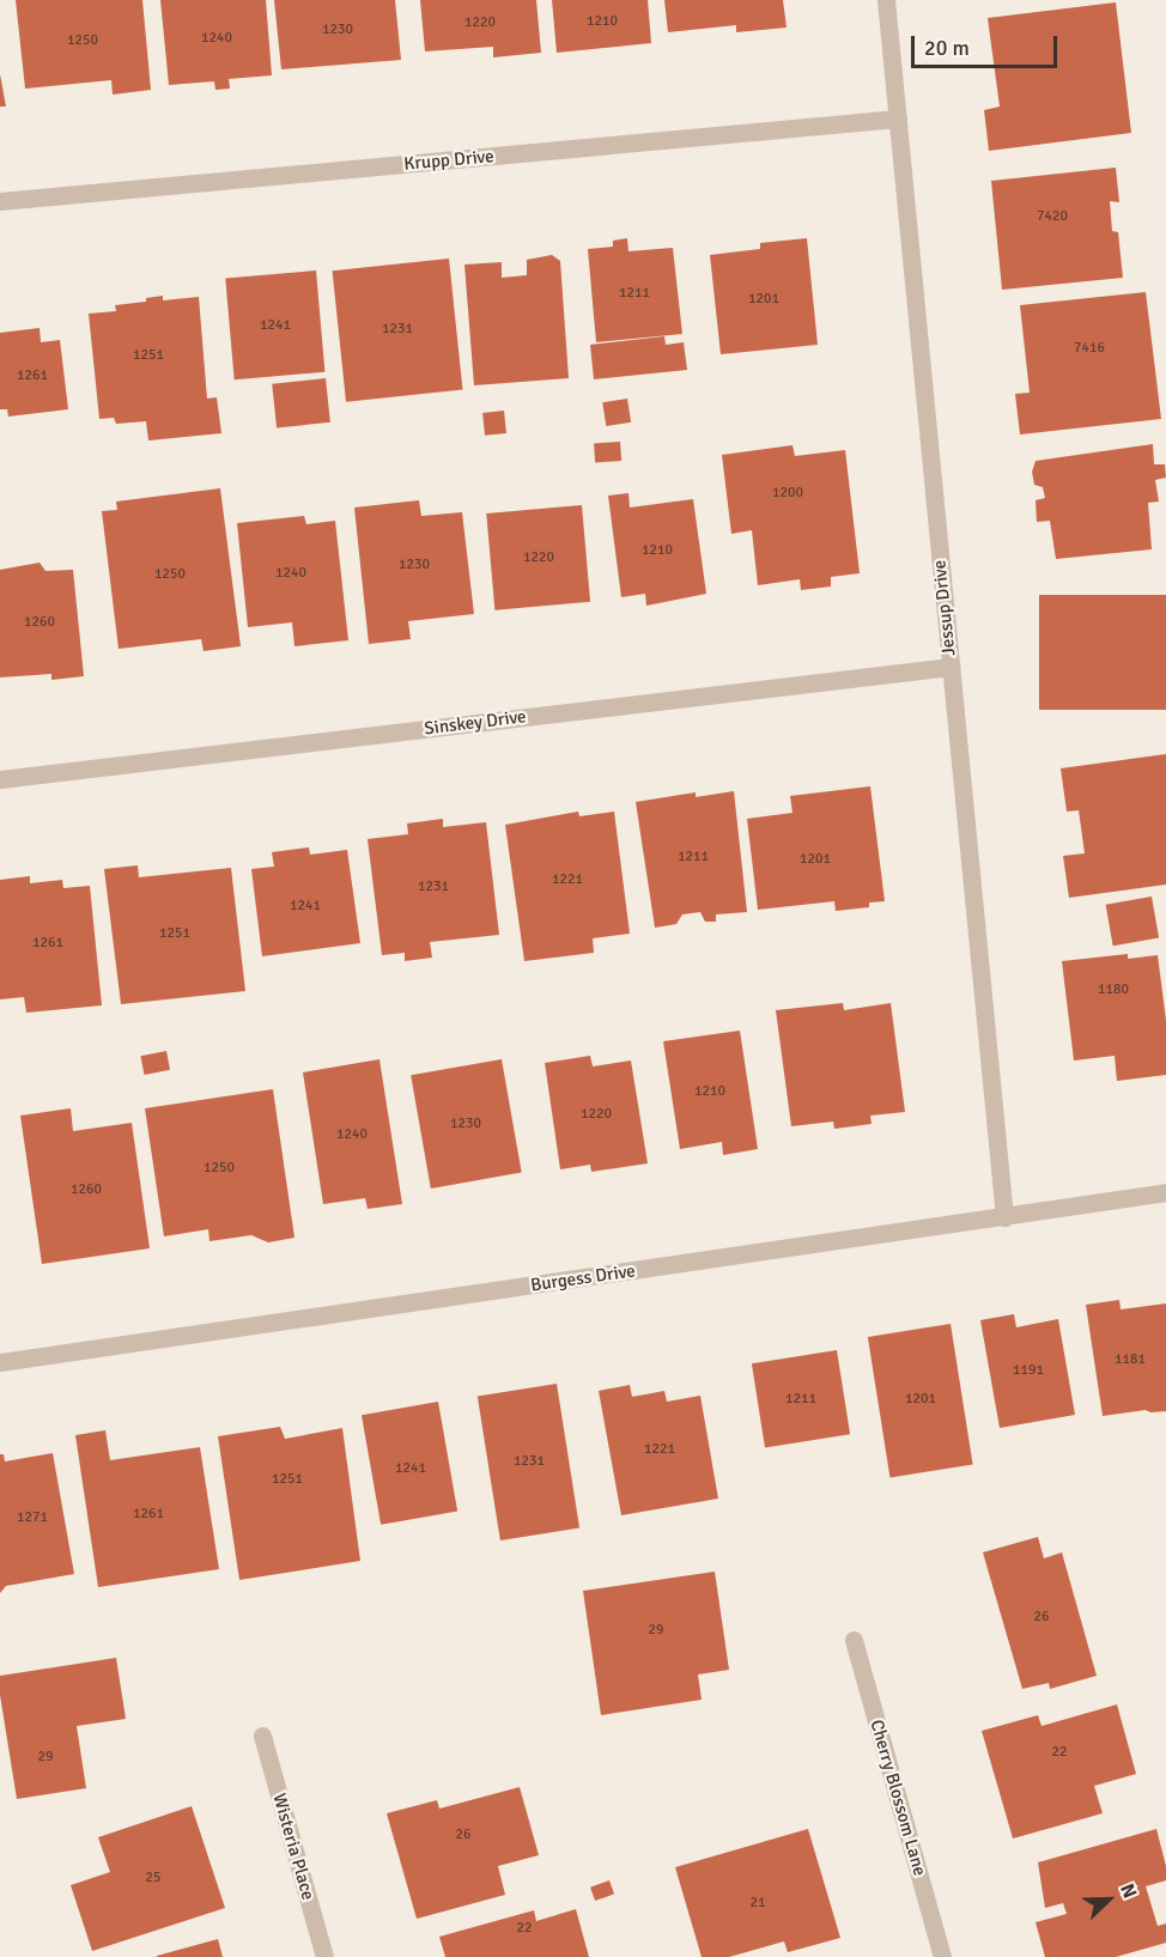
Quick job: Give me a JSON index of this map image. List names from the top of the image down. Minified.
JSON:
{"streets":{"street":["Krupp Drive","Jessup Drive","Sinskey Drive","Burgess Drive","Cherry Blossom Lane","Wisteria Place"]},"crossings":[["Krupp Drive","Jessup Drive"],["Jessup Drive","Sinskey Drive"],["Jessup Drive","Burgess Drive"]],"house_numbers":["1210","1220","1230","1240","1250","7420","1211","1201","1241","1231","7416","1251","1261","1200","1210","1220","1230","1240","1250","1260","1211","1201","1221","1231","1241","1251","1261","1180","1210","1220","1230","1240","1250","1260","1181","1191","1211","1201","1221","1231","1241","1251","1261","1271","26","29","22","29","26","25","21","22"],"scale_bar":"20 m","north":"top right"}
